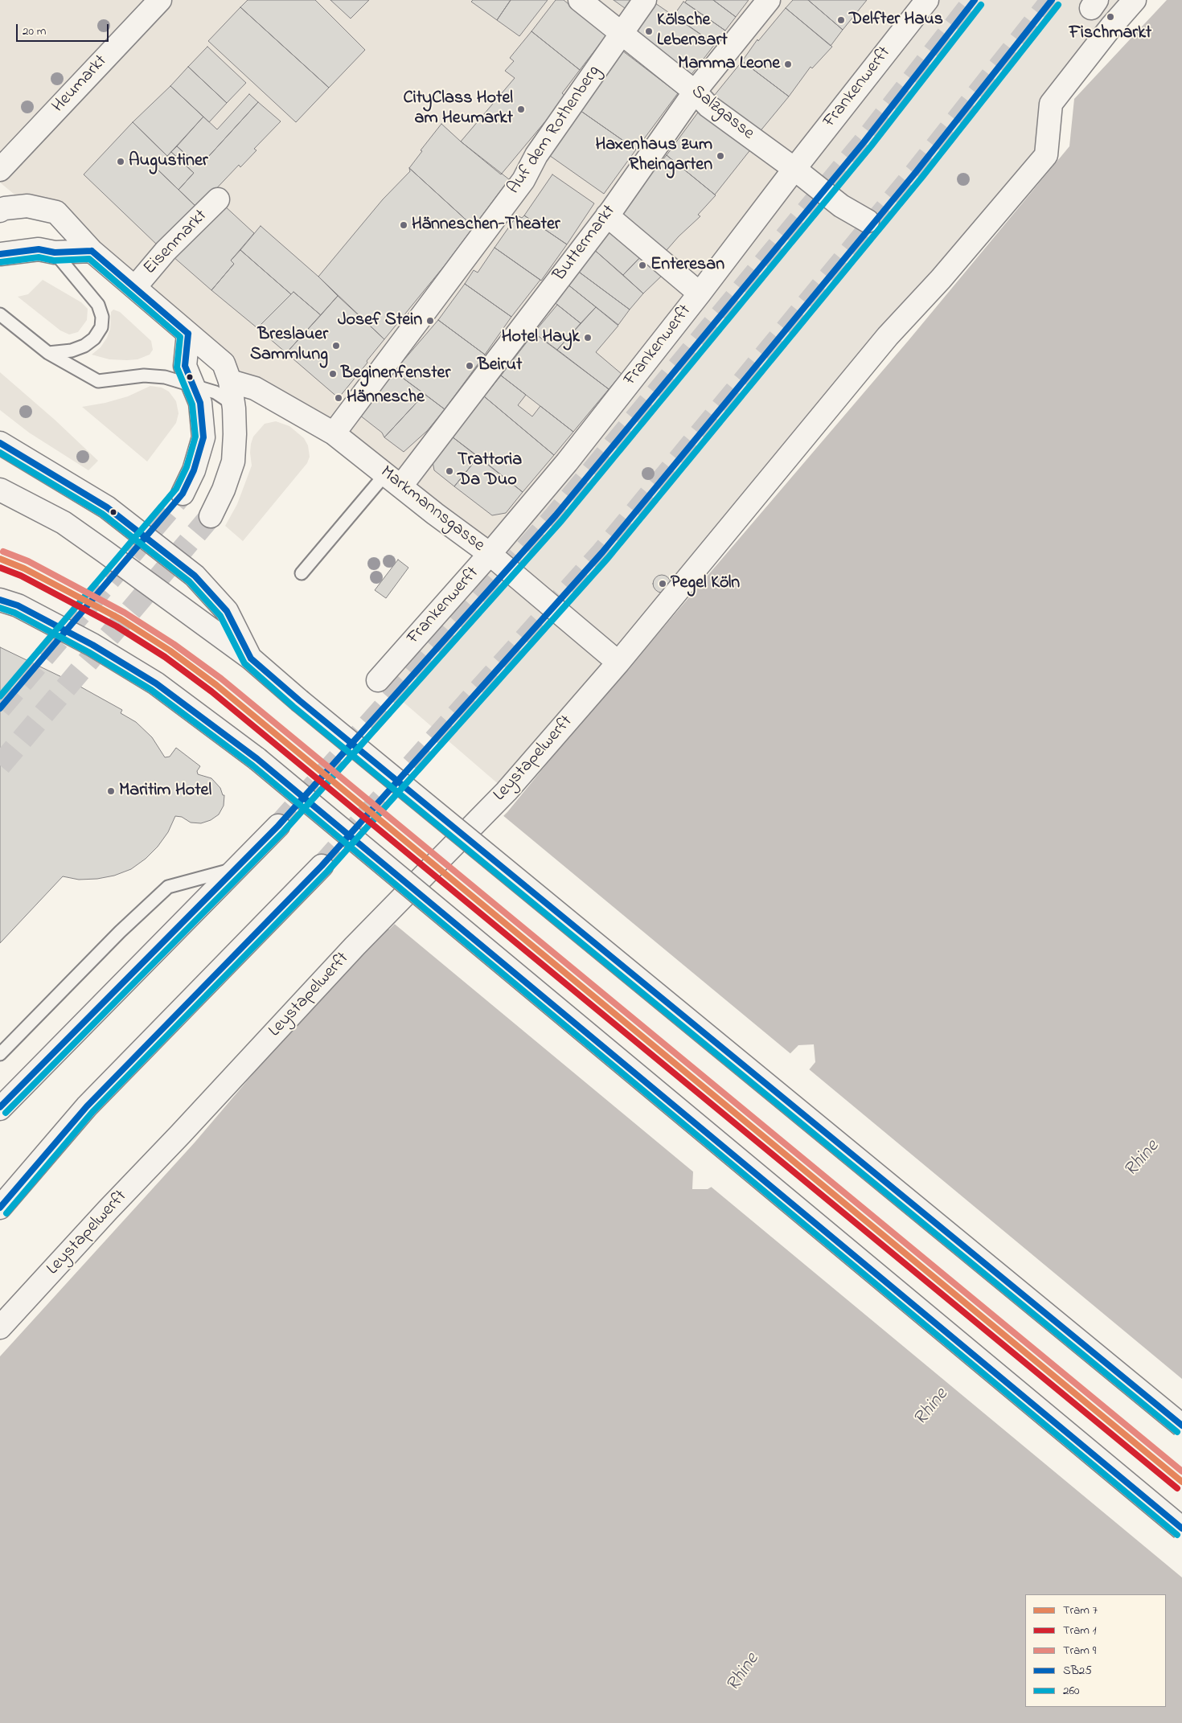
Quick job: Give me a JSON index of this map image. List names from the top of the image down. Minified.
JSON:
{"streets":{"street":["Heumarkt","Frankenwerft","Salzgasse","Auf dem Rothenberg","Eisenmarkt","Buttermarkt","Markmannsgasse","Leystapelwerft"]},"crossings":[["Frankenwerft","Salzgasse"],["Frankenwerft","Markmannsgasse"],["Salzgasse","Auf dem Rothenberg"],["Salzgasse","Buttermarkt"],["Auf dem Rothenberg","Markmannsgasse"],["Buttermarkt","Markmannsgasse"],["Markmannsgasse","Leystapelwerft"]],"water":["Rhine"],"places":["Fischmarkt","Delfter Haus","Kölsche Lebensart","Mamma Leone","CityClass Hotel am Heumarkt","Haxenhaus zum Rheingarten","Augustiner","Hänneschen-Theater","Enteresan","Josef Stein","Hotel Hayk","Breslauer Sammlung","Beirut","Beginenfenster","Hännesche","Trattoria Da Duo","Pegel Köln","Maritim Hotel"],"lines":["transit line SB25","transit line 260","tram line 9","tram line 7","tram line 1"],"legend":["Tram 7","Tram 1","Tram 9","SB25","260"],"scale_bar":"20 m"}
